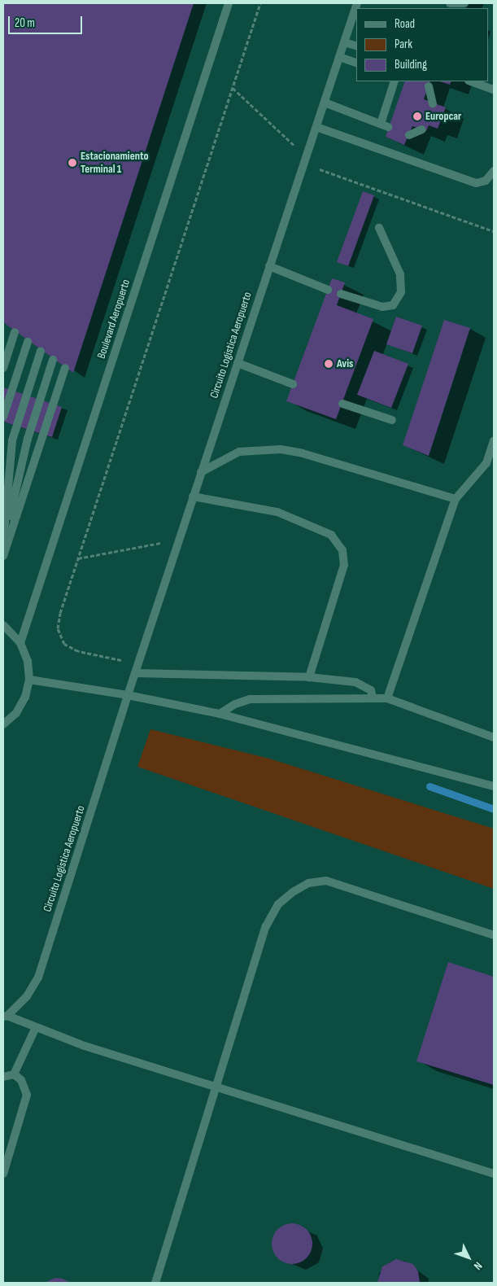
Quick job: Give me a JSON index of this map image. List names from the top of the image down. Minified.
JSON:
{"streets":{"street":["Boulevard Aeropuerto","Circuito Logistica Aeropuerto"]},"places":["Europcar","Estacionamiento Terminal 1","Avis"],"legend":["Road","Park","Building"],"scale_bar":"20 m","north":"bottom right"}
